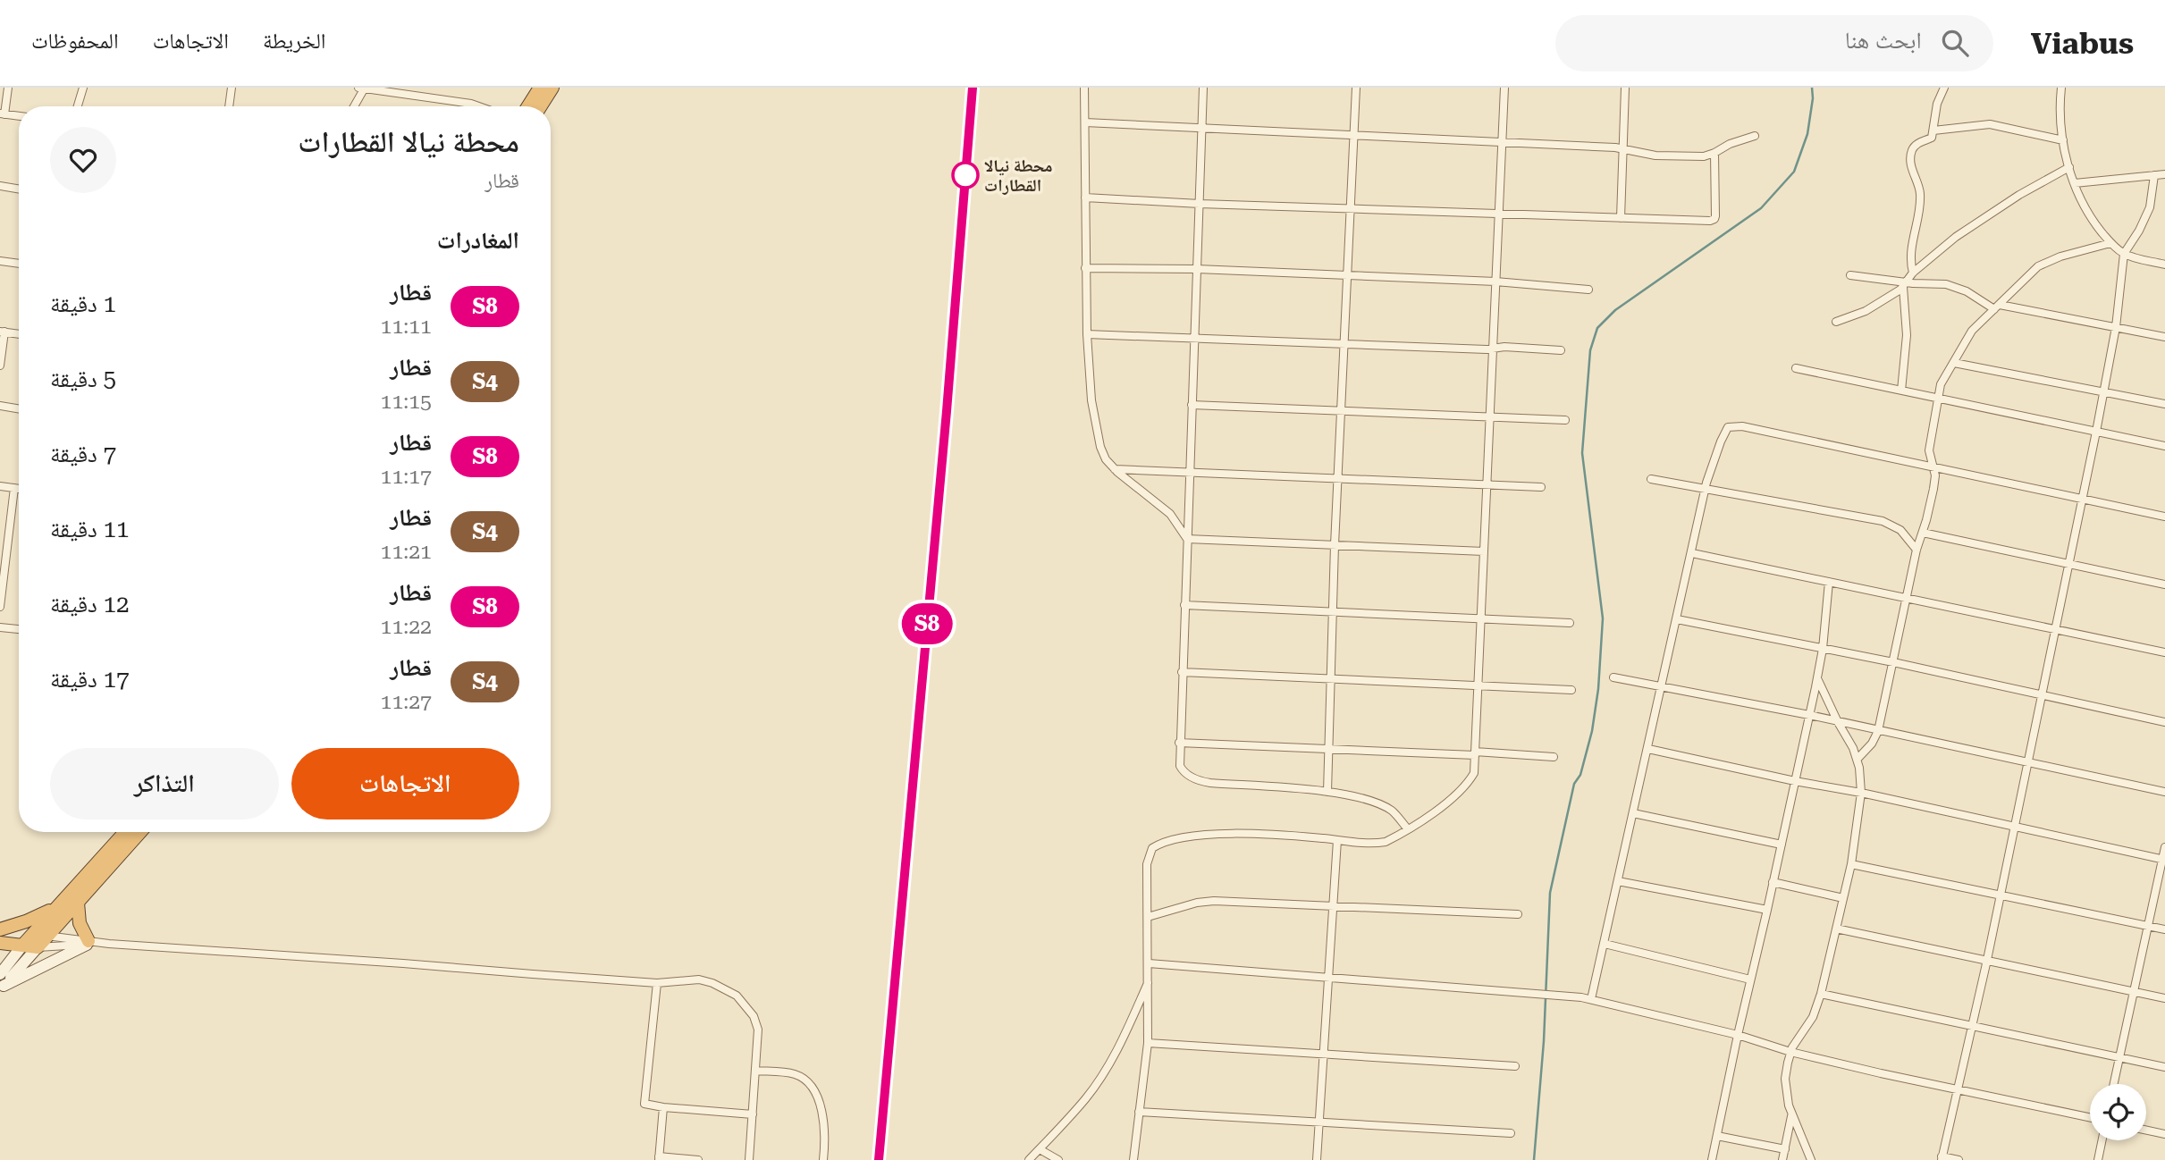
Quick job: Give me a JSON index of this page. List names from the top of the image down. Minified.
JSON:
{"places":["محطة نيالا القطارات"],"page":{"header":"Viabus","search":"ابحث هنا","nav":["الخريطة","الاتجاهات","المحفوظات"],"on_map":"S8","heading":[["محطة نيالا القطارات","قطار"],"المغادرات"],"list":[{"mark":"S8","name":"قطار","note":"11:11","value":"1 دقيقة"},{"mark":"S4","name":"قطار","note":"11:15","value":"5 دقيقة"},{"mark":"S8","name":"قطار","note":"11:17","value":"7 دقيقة"},{"mark":"S4","name":"قطار","note":"11:21","value":"11 دقيقة"},{"mark":"S8","name":"قطار","note":"11:22","value":"12 دقيقة"},{"mark":"S4","name":"قطار","note":"11:27","value":"17 دقيقة"}],"buttons":["الاتجاهات","التذاكر"]}}
